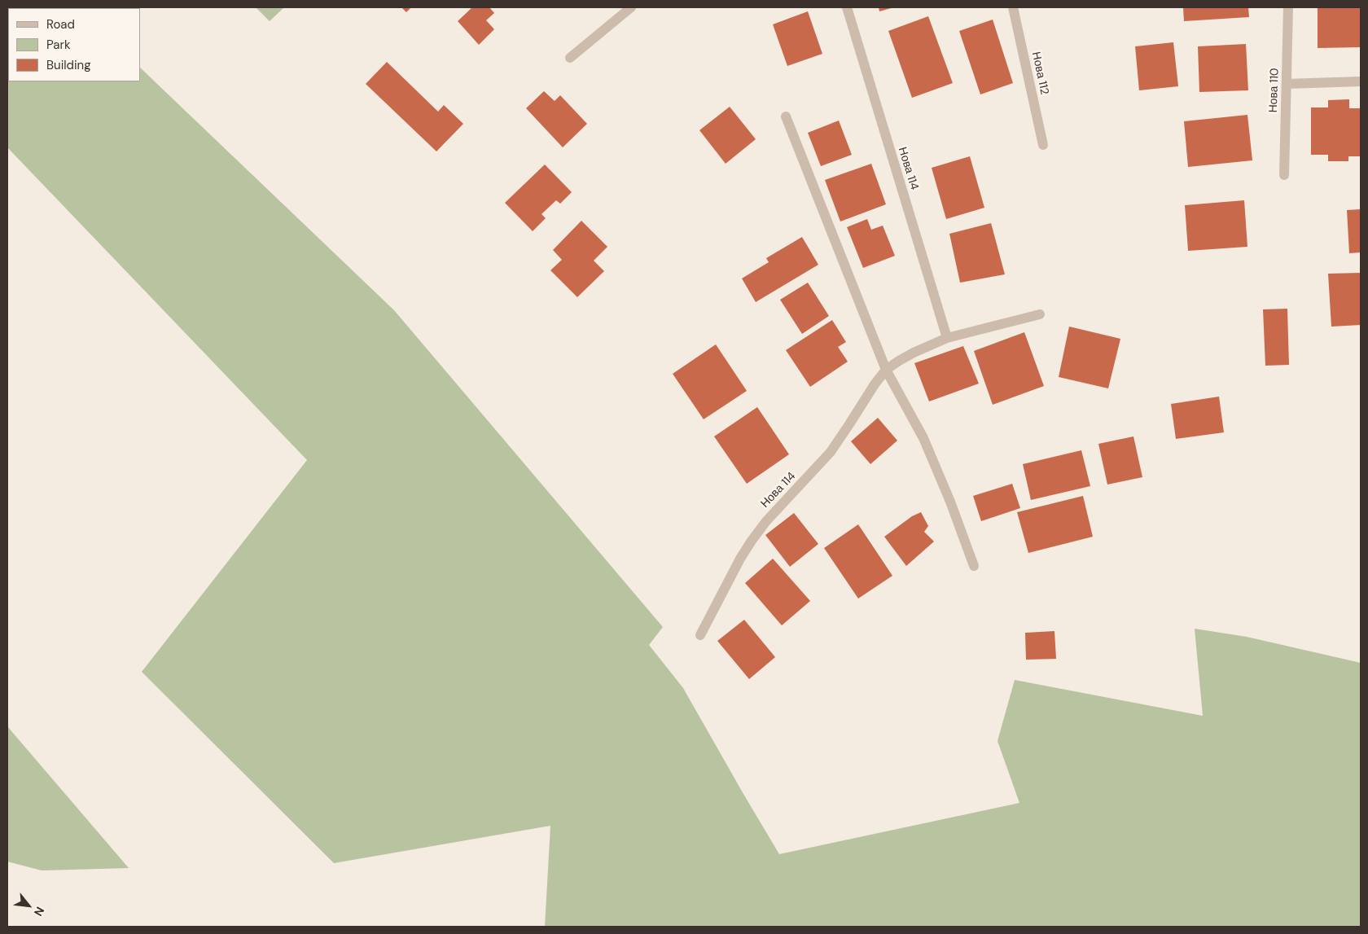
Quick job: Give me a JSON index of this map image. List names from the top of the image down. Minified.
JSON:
{"streets":{"street":["Нова 112","Нова 110","Нова 114"]},"legend":["Road","Park","Building"],"north":"bottom right"}
